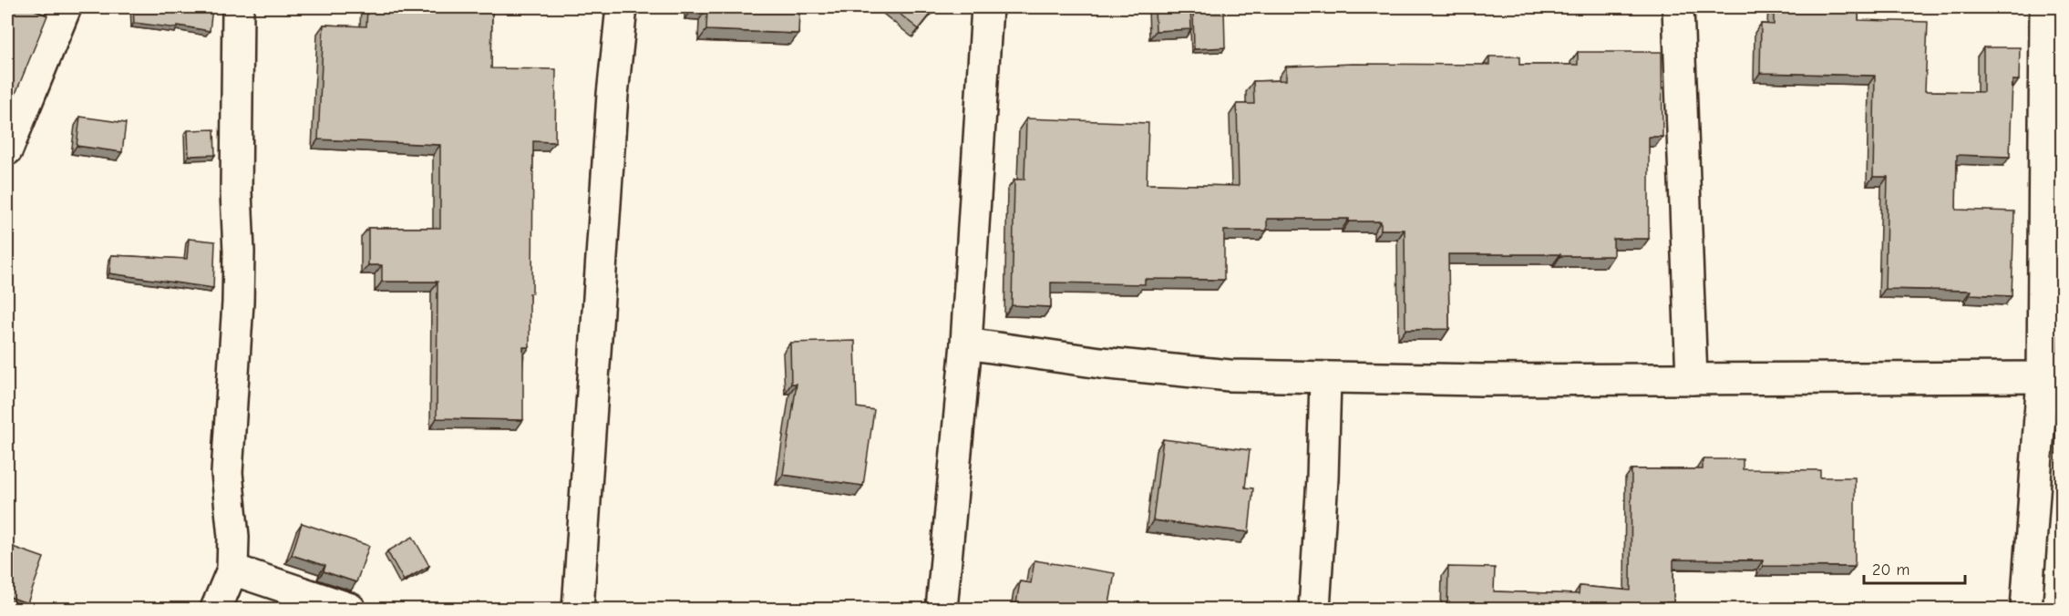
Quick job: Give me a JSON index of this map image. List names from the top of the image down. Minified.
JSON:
{"scale_bar":"20 m"}
